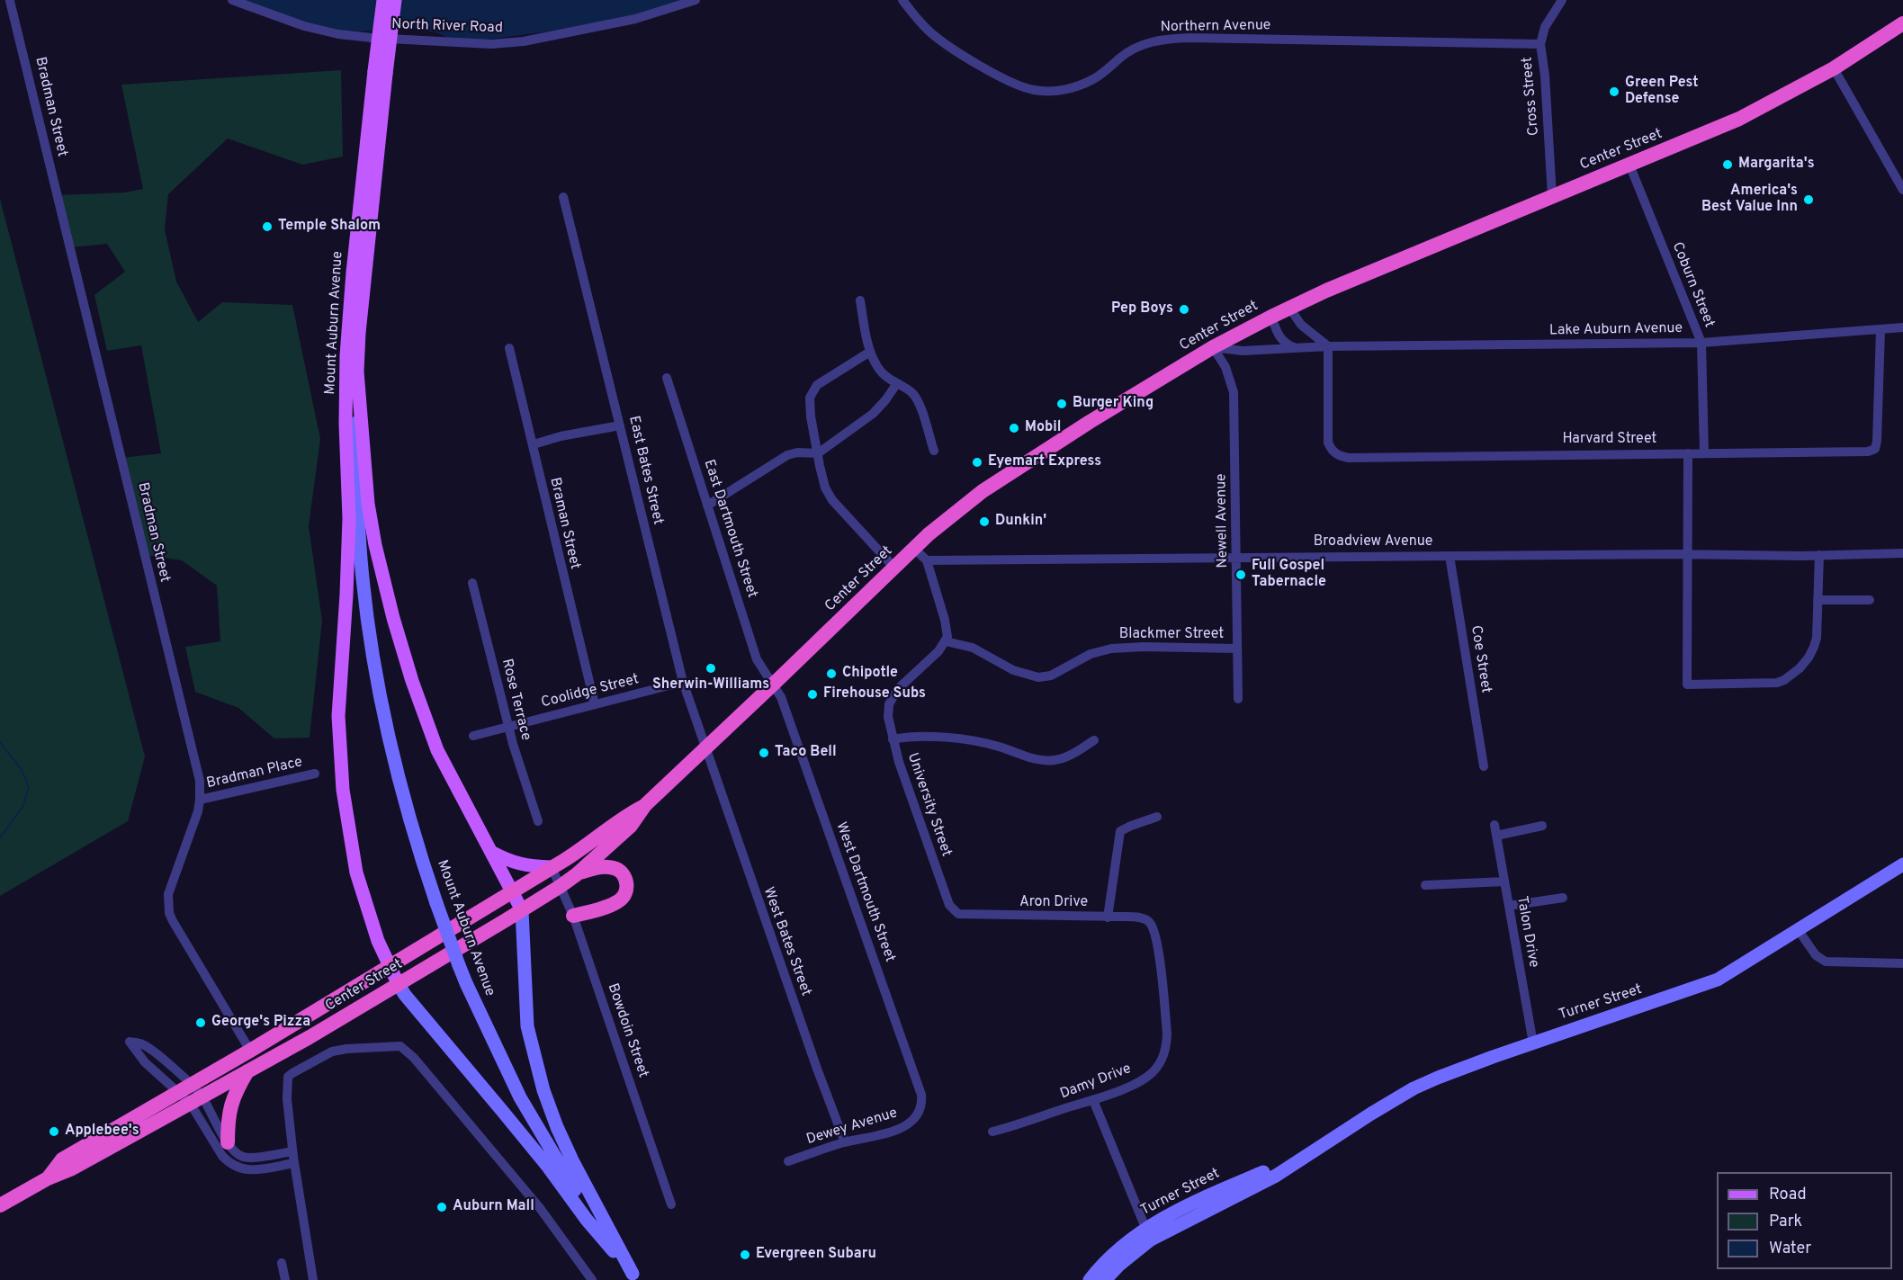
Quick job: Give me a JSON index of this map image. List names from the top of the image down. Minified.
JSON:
{"streets":{"highway":["Center Street"],"main road":["Mount Auburn Avenue","Turner Street"],"street":["North River Road","Northern Avenue","Cross Street","Bradman Street","Coburn Street","Lake Auburn Avenue","Harvard Street","East Bates Street","Newell Avenue","Braman Street","East Dartmouth Street","Broadview Avenue","Blackmer Street","Coe Street","Coolidge Street","Rose Terrace","Bradman Place","University Street","West Dartmouth Street","Aron Drive","Talon Drive","West Bates Street","Bowdoin Street","Damy Drive","Dewey Avenue"]},"crossings":[["Northern Avenue","Cross Street"],["Cross Street","Center Street"],["Bradman Street","Center Street"],["Bradman Street","Bradman Place"],["Center Street","Coburn Street"],["Center Street","Lake Auburn Avenue"],["Center Street","East Bates Street"],["Center Street","Newell Avenue"],["Center Street","East Dartmouth Street"],["Center Street","West Dartmouth Street"],["Center Street","West Bates Street"],["Center Street","Bowdoin Street"],["Coburn Street","Lake Auburn Avenue"],["Coburn Street","Harvard Street"],["Lake Auburn Avenue","Harvard Street"],["Lake Auburn Avenue","Newell Avenue"],["East Bates Street","Coolidge Street"],["East Bates Street","West Bates Street"],["Newell Avenue","Broadview Avenue"],["Newell Avenue","Blackmer Street"],["Braman Street","Coolidge Street"],["East Dartmouth Street","West Dartmouth Street"],["Broadview Avenue","Coe Street"],["Blackmer Street","University Street"],["Coolidge Street","Rose Terrace"],["University Street","Aron Drive"],["West Dartmouth Street","Dewey Avenue"],["Aron Drive","Damy Drive"],["Talon Drive","Turner Street"],["West Bates Street","Dewey Avenue"]],"places":["Green Pest Defense","Margarita's","America's Best Value Inn","Temple Shalom","Pep Boys","Burger King","Mobil","Eyemart Express","Dunkin'","Full Gospel Tabernacle","Sherwin-Williams","Chipotle","Firehouse Subs","Taco Bell","George's Pizza","Applebee's","Auburn Mall","Evergreen Subaru"],"legend":["Road","Park","Water"]}
